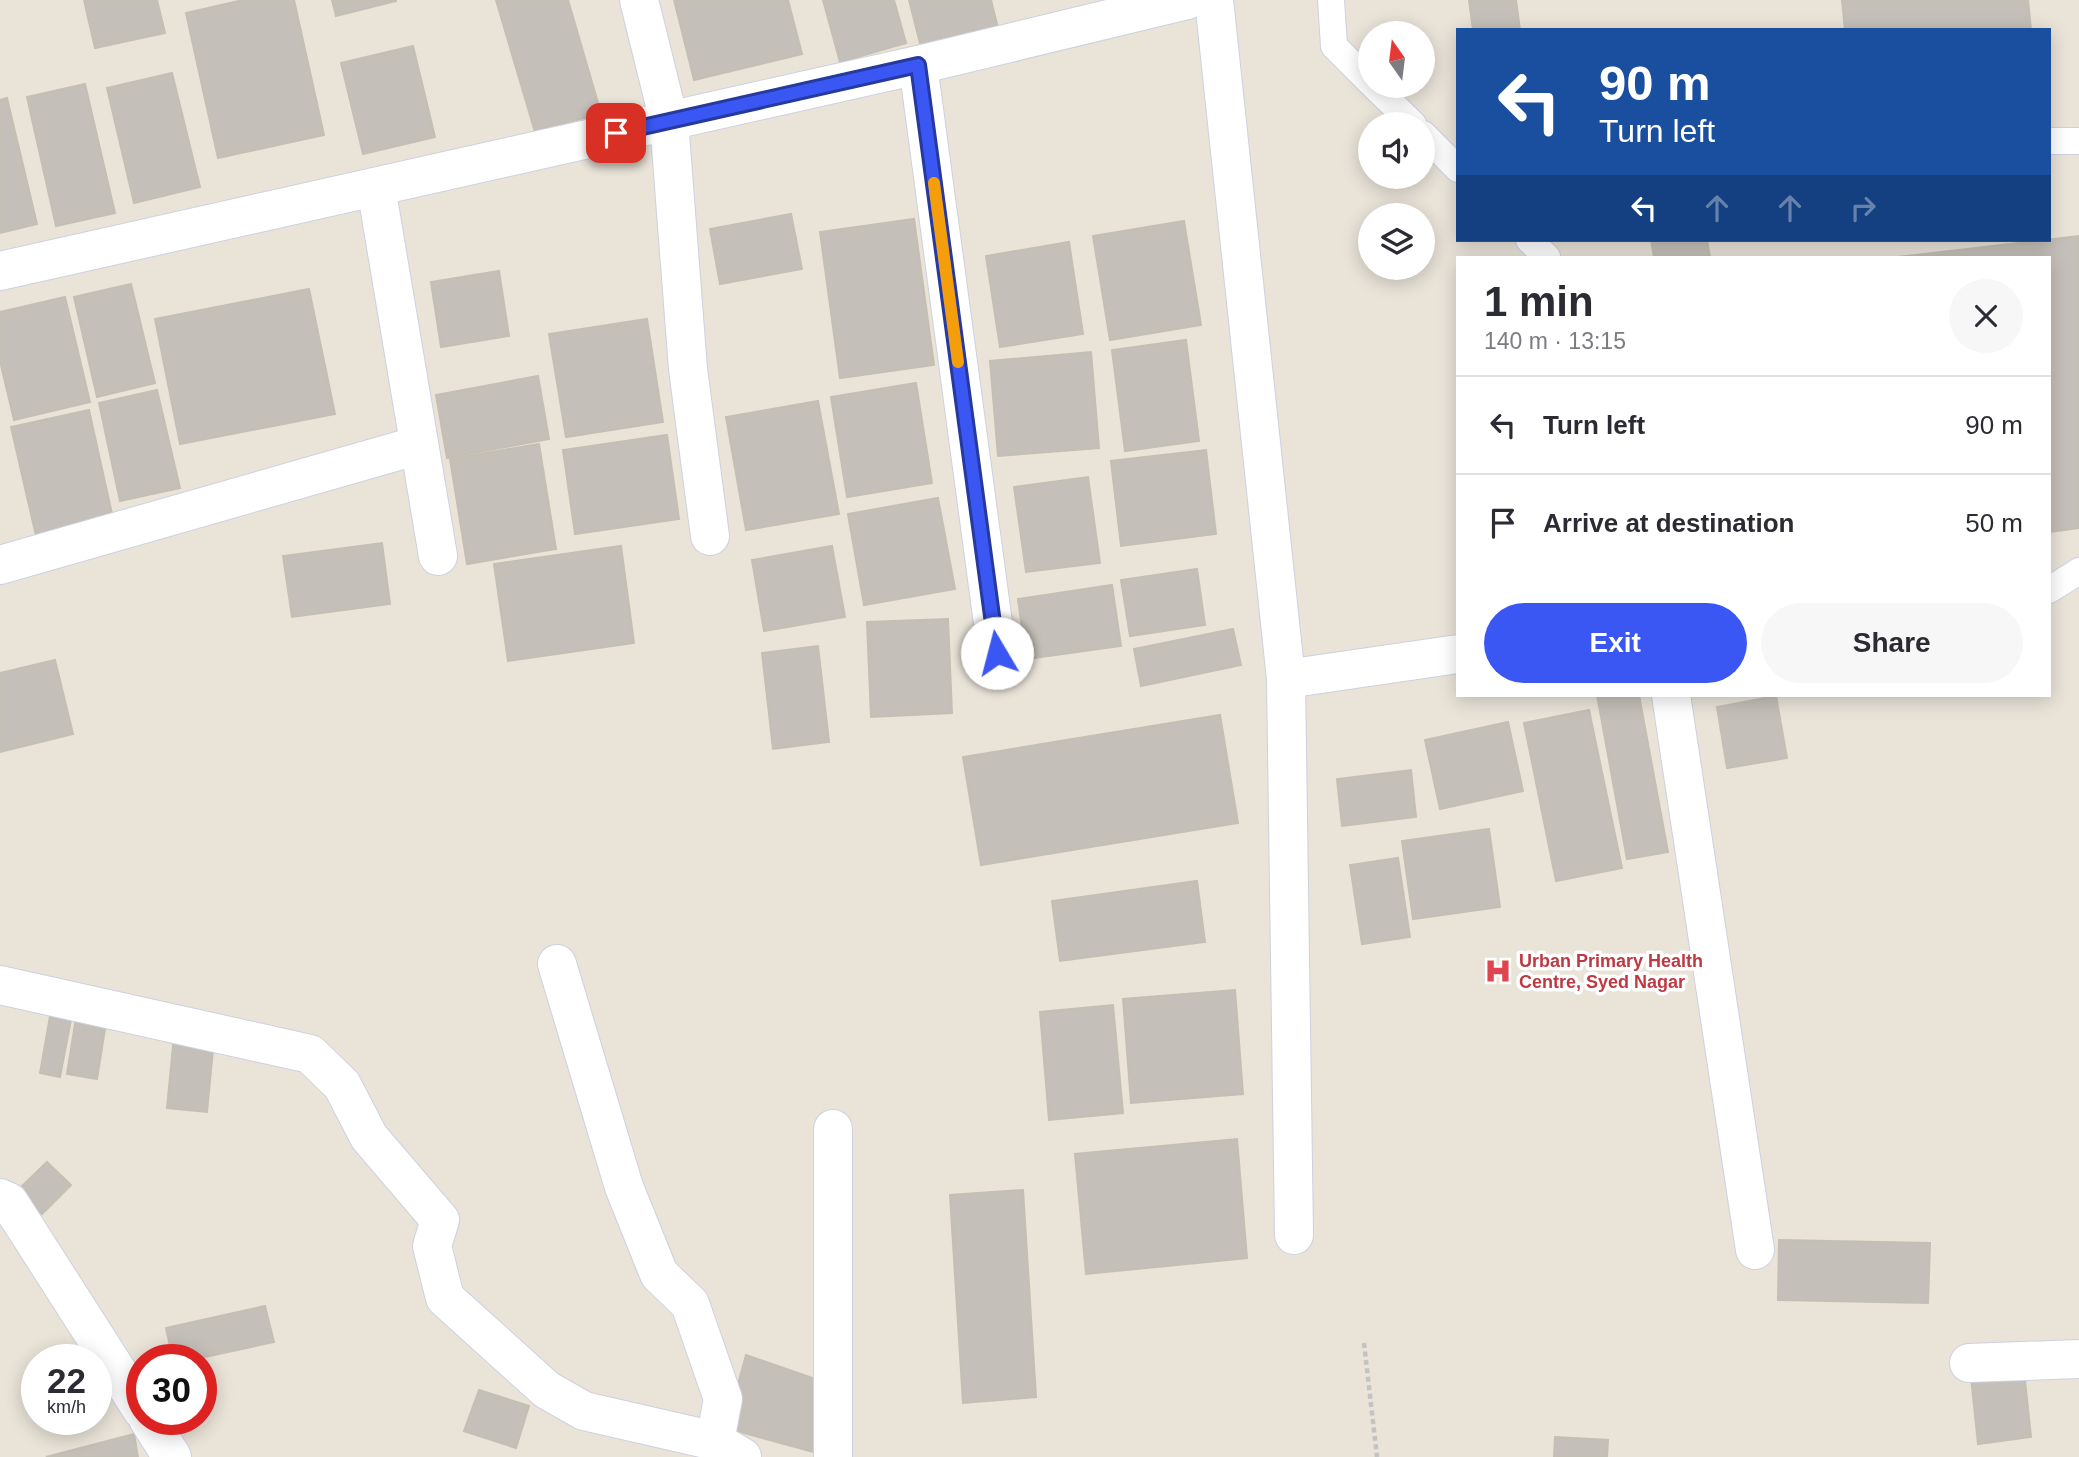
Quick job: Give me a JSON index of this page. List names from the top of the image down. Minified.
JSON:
{"places":{"hospital":["Urban Primary Health Centre, Syed Nagar"]},"north":"top","page":{"turn":["90 m","Turn left"],"heading":["1 min","140 m · 13:15"],"list":[{"name":"Turn left","value":"90 m"},{"name":"Arrive at destination","value":"50 m"}],"buttons":["Exit","Share"],"speed":"22 km/h","limit":"30"}}
